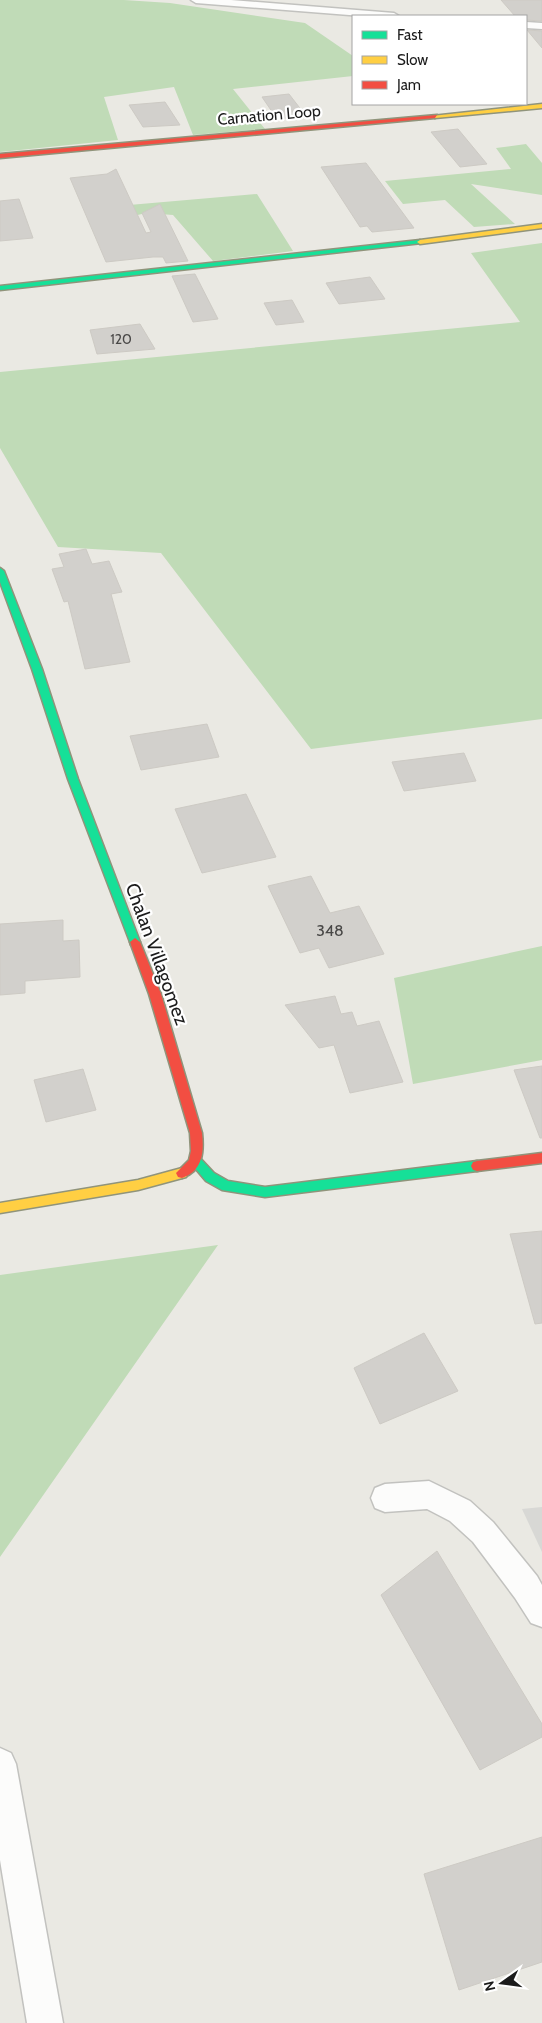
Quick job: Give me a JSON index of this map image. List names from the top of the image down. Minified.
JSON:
{"streets":{"street":["Carnation Loop","Chalan Villagomez"]},"house_numbers":["120","348"],"legend":["Fast","Slow","Jam"],"north":"left"}
